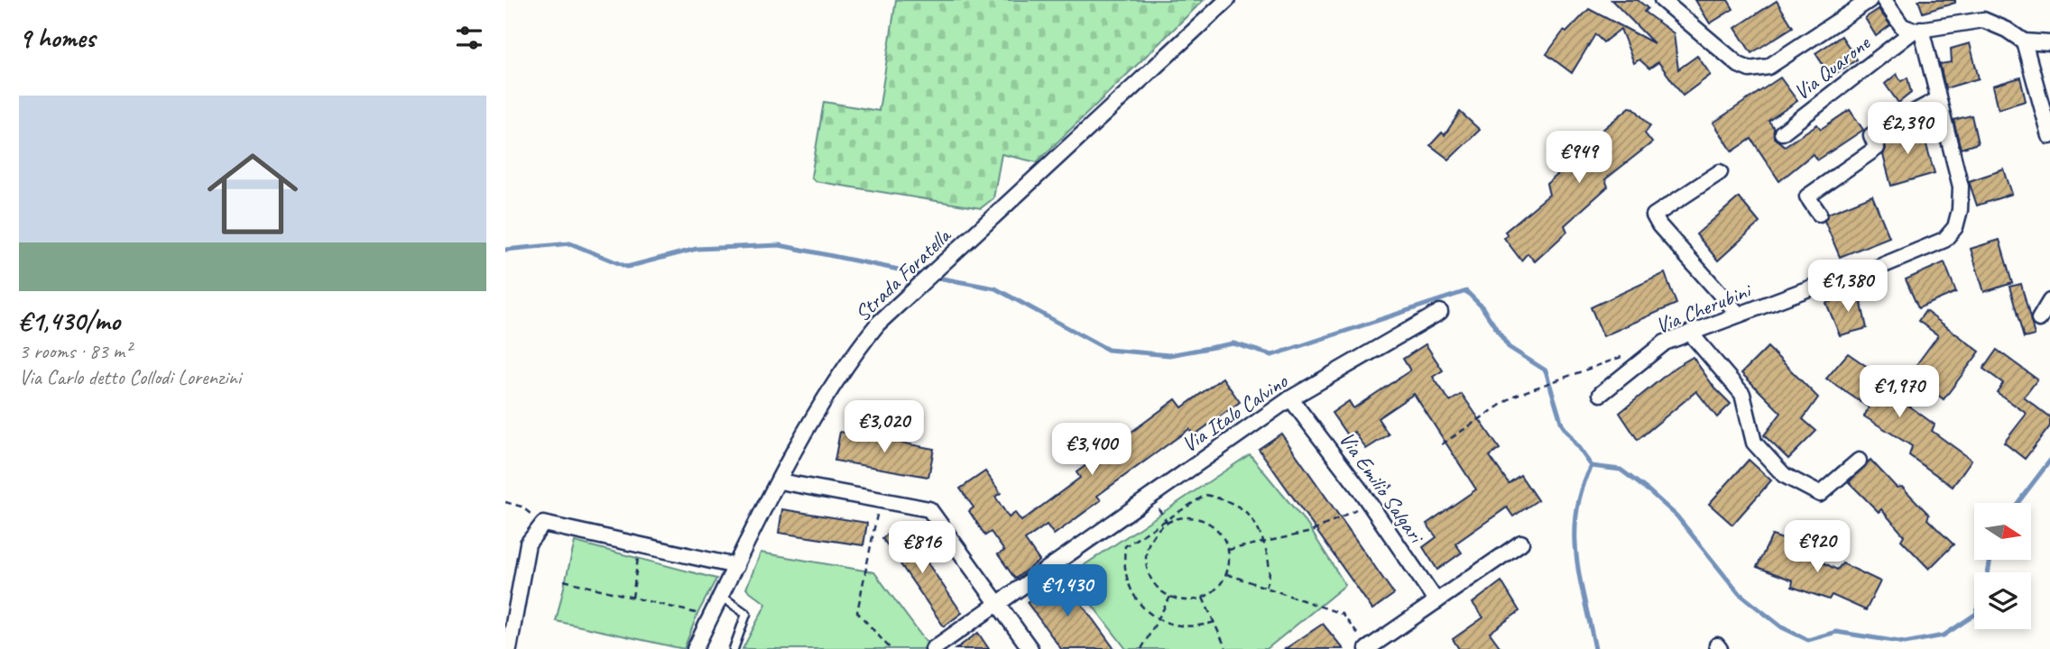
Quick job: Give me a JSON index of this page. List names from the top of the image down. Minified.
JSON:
{"streets":{"street":["Via Quarone","Strada Foratella","Via Cherubini","Via Italo Calvino","Via Emilio Salgari"]},"crossings":[["Via Quarone","Via Cherubini"],["Via Italo Calvino","Via Emilio Salgari"]],"north":"right","page":{"heading":"9 homes","list":[{"name":"€1,430/mo","note":"3 rooms · 83 m² · Via Carlo detto Collodi Lorenzini"}],"price":["€2,390","€949","€1,380","€1,970","€3,020","€3,400","€920","€816","€1,430"]}}
